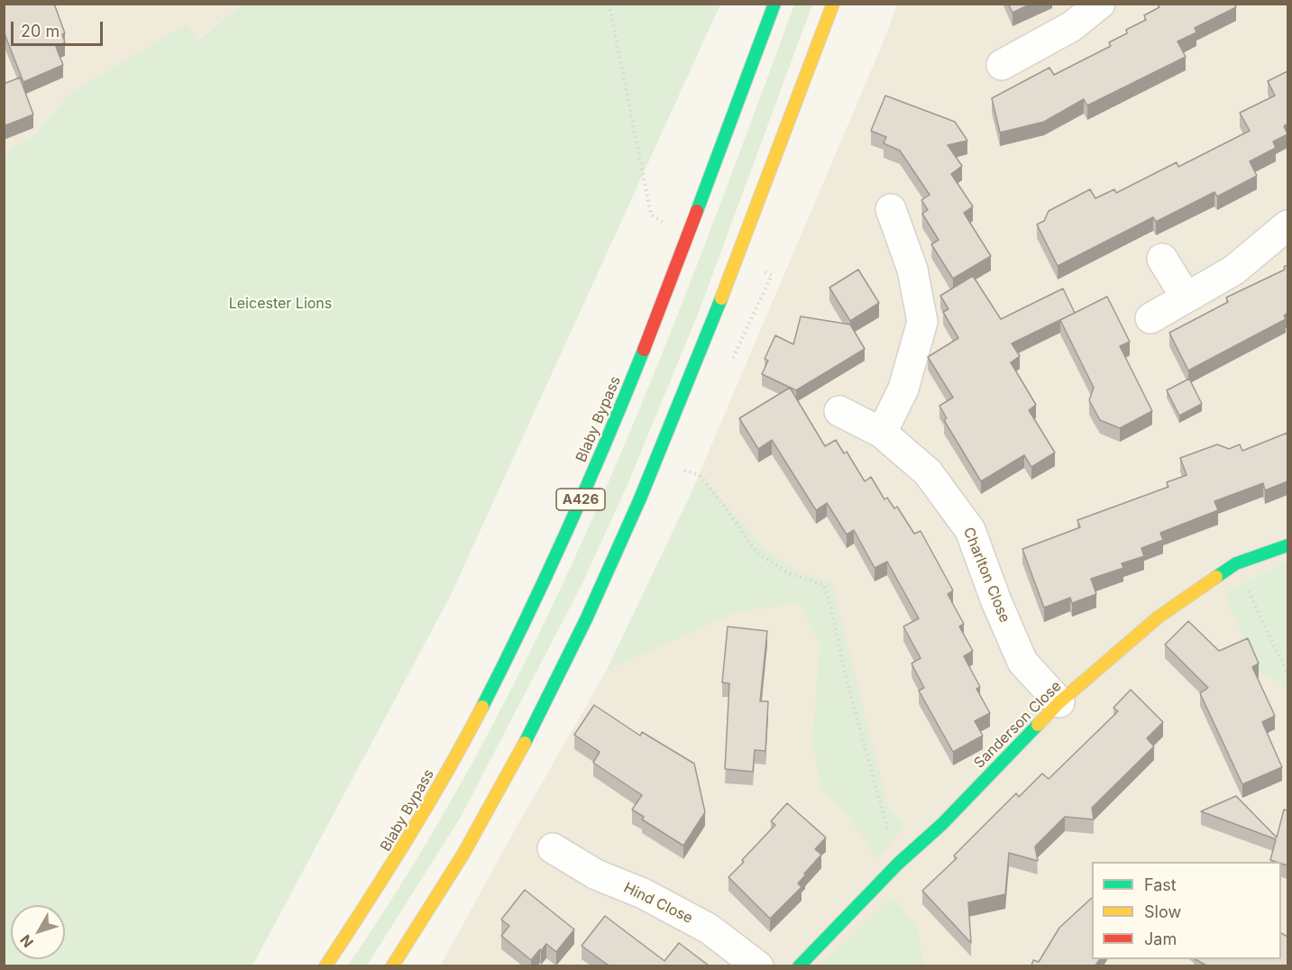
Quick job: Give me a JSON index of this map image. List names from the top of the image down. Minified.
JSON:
{"streets":{"main road":["Blaby Bypass","A426","Sanderson Close"],"street":["Charlton Close","Hind Close"]},"crossings":[["Charlton Close","Sanderson Close"]],"parks":["Leicester Lions"],"legend":["Fast","Slow","Jam"],"scale_bar":"20 m","north":"bottom left"}
